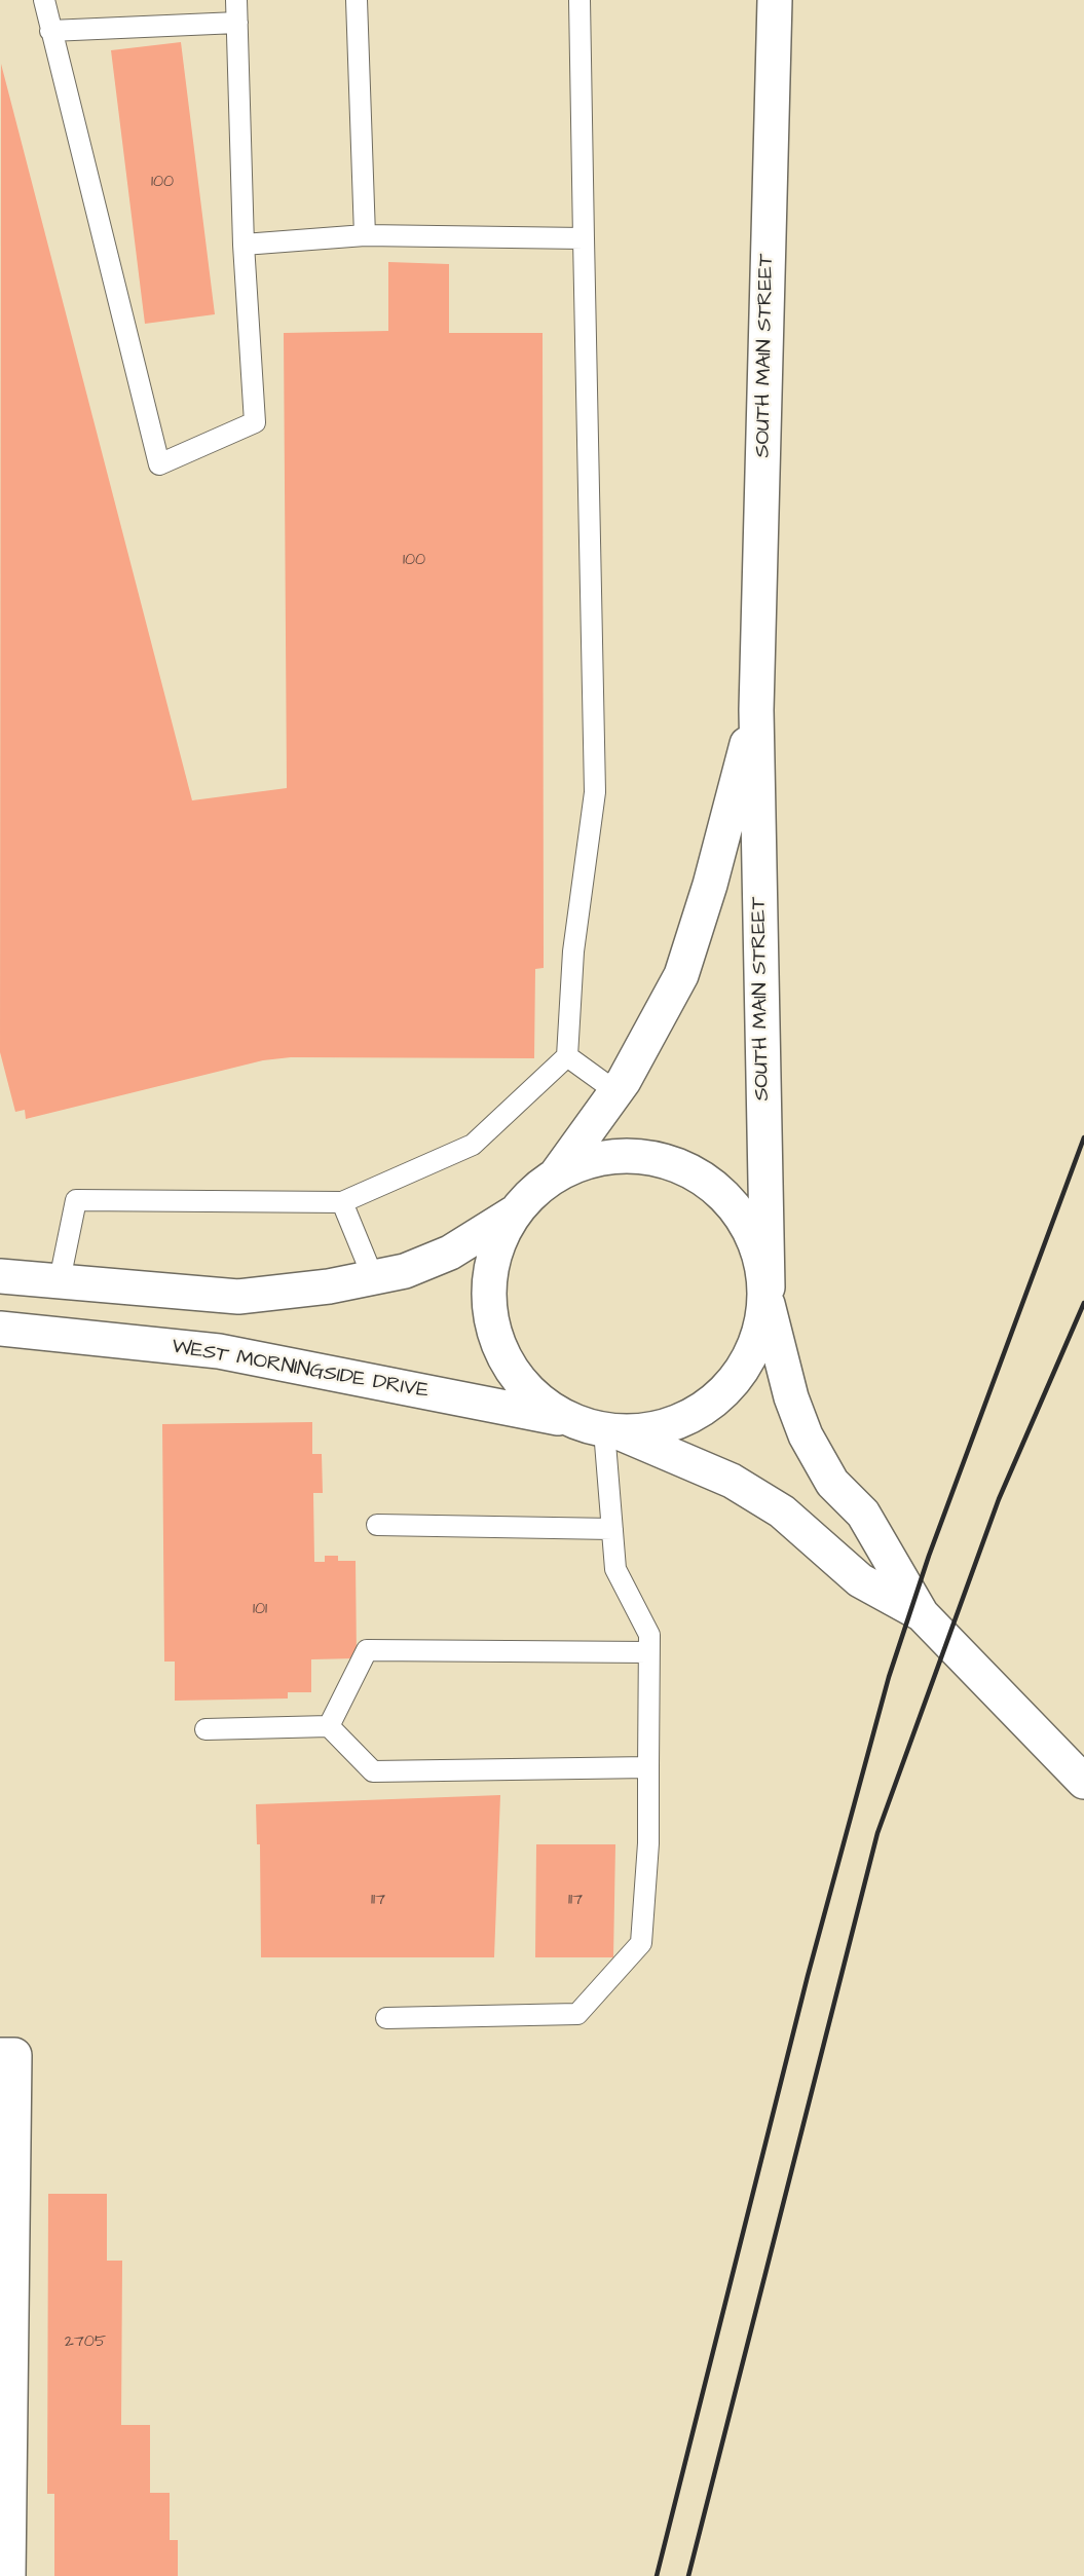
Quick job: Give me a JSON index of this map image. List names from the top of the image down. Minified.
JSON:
{"streets":{"street":["SOUTH MAIN STREET","WEST MORNINGSIDE DRIVE"]},"house_numbers":["100","100","101","117","117","2705"]}
